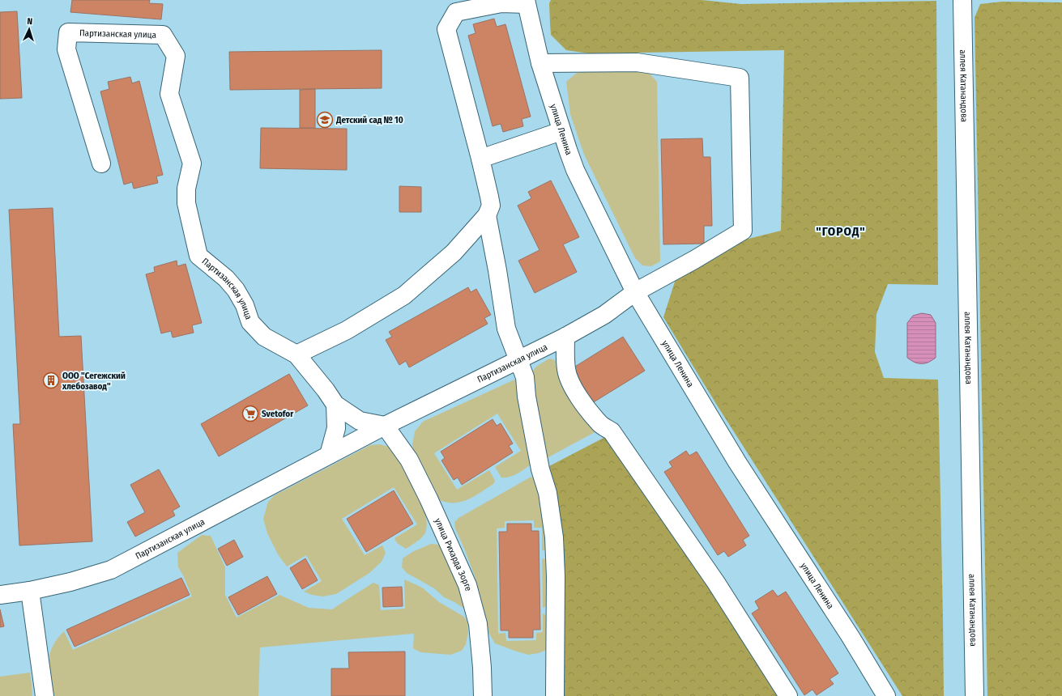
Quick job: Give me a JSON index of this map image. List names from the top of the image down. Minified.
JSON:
{"streets":{"street":["Партизанская улица","аллея Катанандова","улица Ленина","улица Рихарда Зорге"]},"crossings":[["Партизанская улица","улица Ленина"],["Партизанская улица","улица Рихарда Зорге"]],"districts":["\"ГОРОД\""],"places":{"school or university":["Детский сад № 10"],"building":["ООО \"Сегежский хлебозавод\""],"supermarket":["Svetofor"]},"north":"top"}
